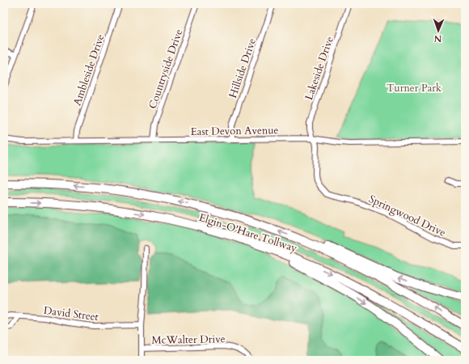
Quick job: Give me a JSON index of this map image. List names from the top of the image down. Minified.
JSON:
{"streets":{"highway":["Elgin-O'Hare Tollway"],"street":["Hillside Drive","Lakeside Drive","Countryside Drive","Ambleside Drive","East Devon Avenue","Springwood Drive","David Street","McWalter Drive"]},"crossings":[["Hillside Drive","East Devon Avenue"],["Lakeside Drive","East Devon Avenue"],["Lakeside Drive","Springwood Drive"],["Countryside Drive","East Devon Avenue"],["Ambleside Drive","East Devon Avenue"],["East Devon Avenue","Springwood Drive"]],"parks":["Turner Park"],"north":"bottom"}
